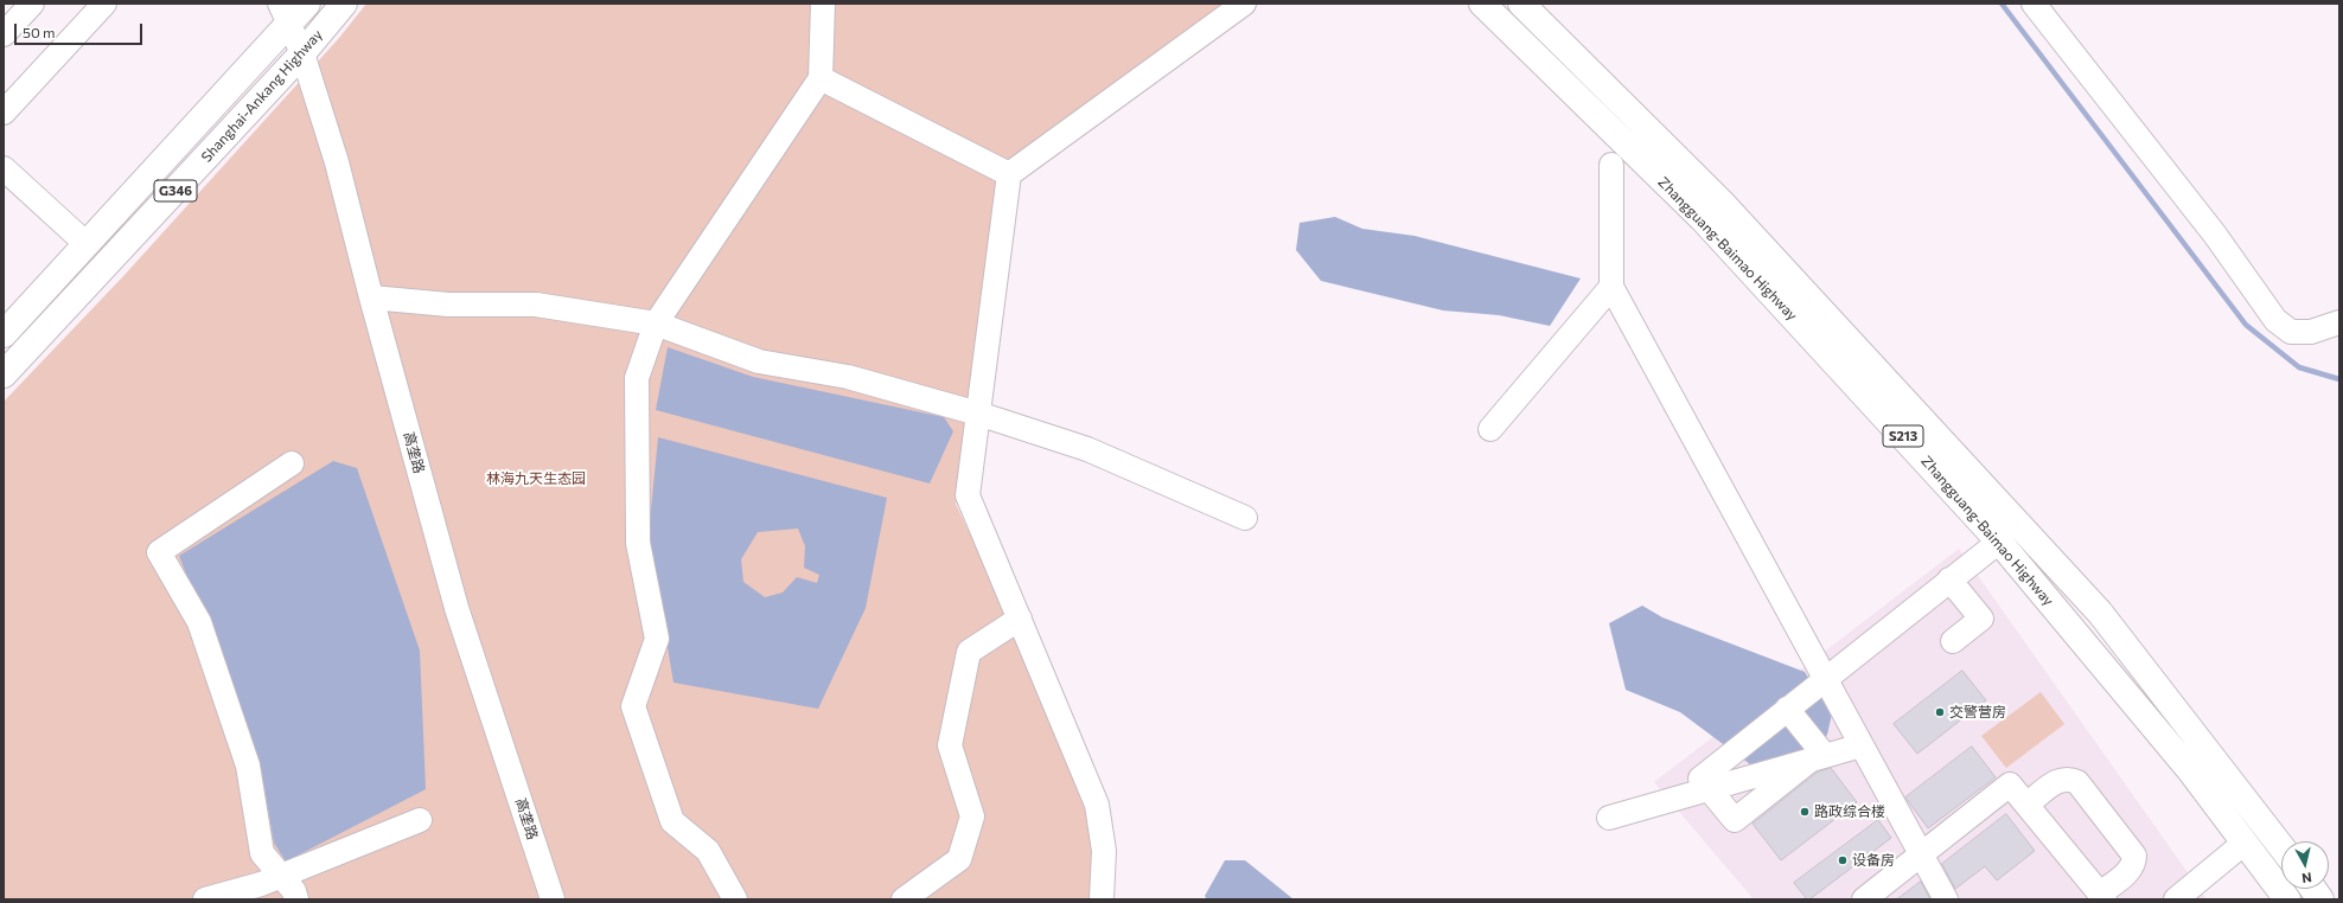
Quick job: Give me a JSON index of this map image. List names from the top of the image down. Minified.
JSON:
{"streets":{"highway":["Shanghai-Ankang Highway","G346","Zhangguang-Baimao Highway","S213"],"street":["高垄路"]},"crossings":[["Shanghai-Ankang Highway","高垄路"]],"parks":["林海九天生态园"],"places":["交警营房","路政综合楼","设备房"],"scale_bar":"50 m","north":"bottom"}
